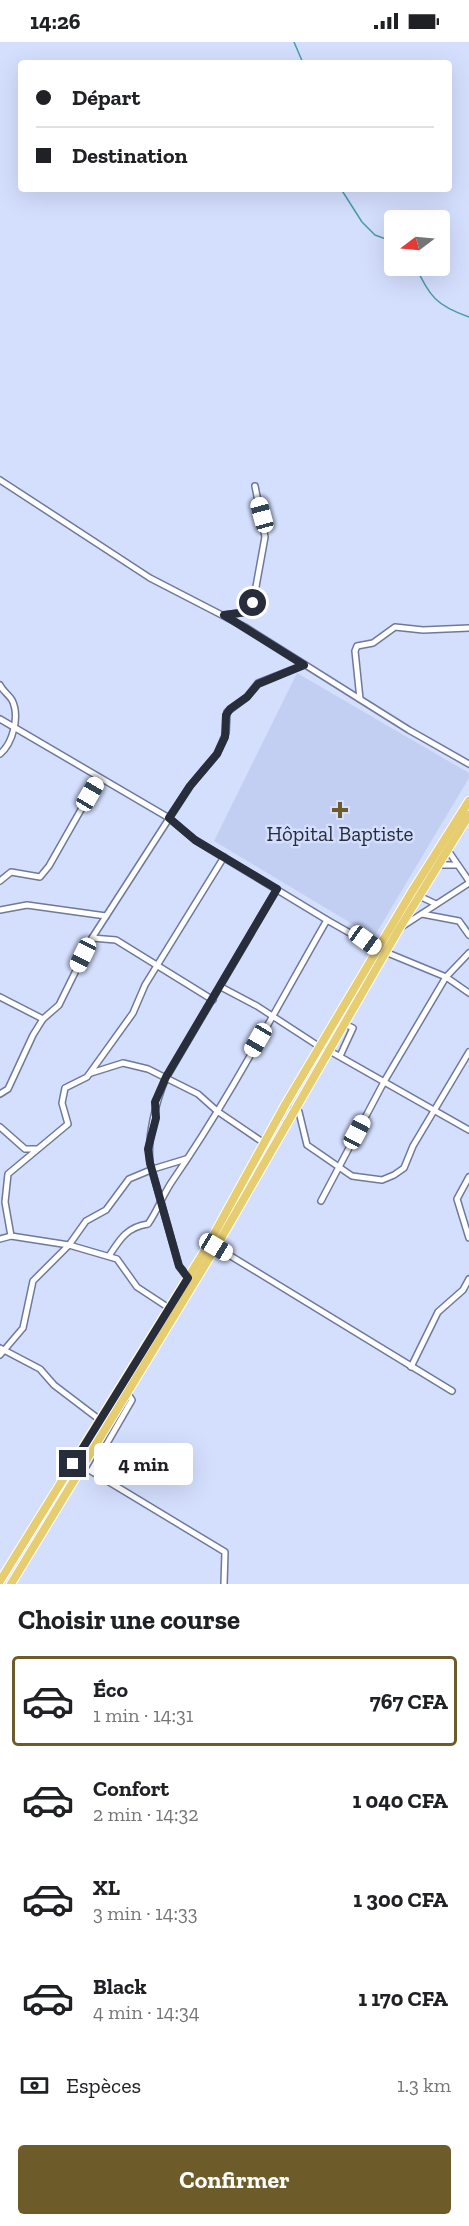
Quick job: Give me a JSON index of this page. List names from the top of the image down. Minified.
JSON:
{"places":{"health":["Hôpital Baptiste"]},"north":"left","page":{"status":"14:26","banner":["Départ","Destination"],"bubble":"4 min","heading":"Choisir une course","list":[{"name":"Éco","note":"1 min · 14:31","value":"767 CFA"},{"name":"Confort","note":"2 min · 14:32","value":"1 040 CFA"},{"name":"XL","note":"3 min · 14:33","value":"1 300 CFA"},{"name":"Black","note":"4 min · 14:34","value":"1 170 CFA"}],"pay":["Espèces","1.3 km"],"buttons":"Confirmer"}}
